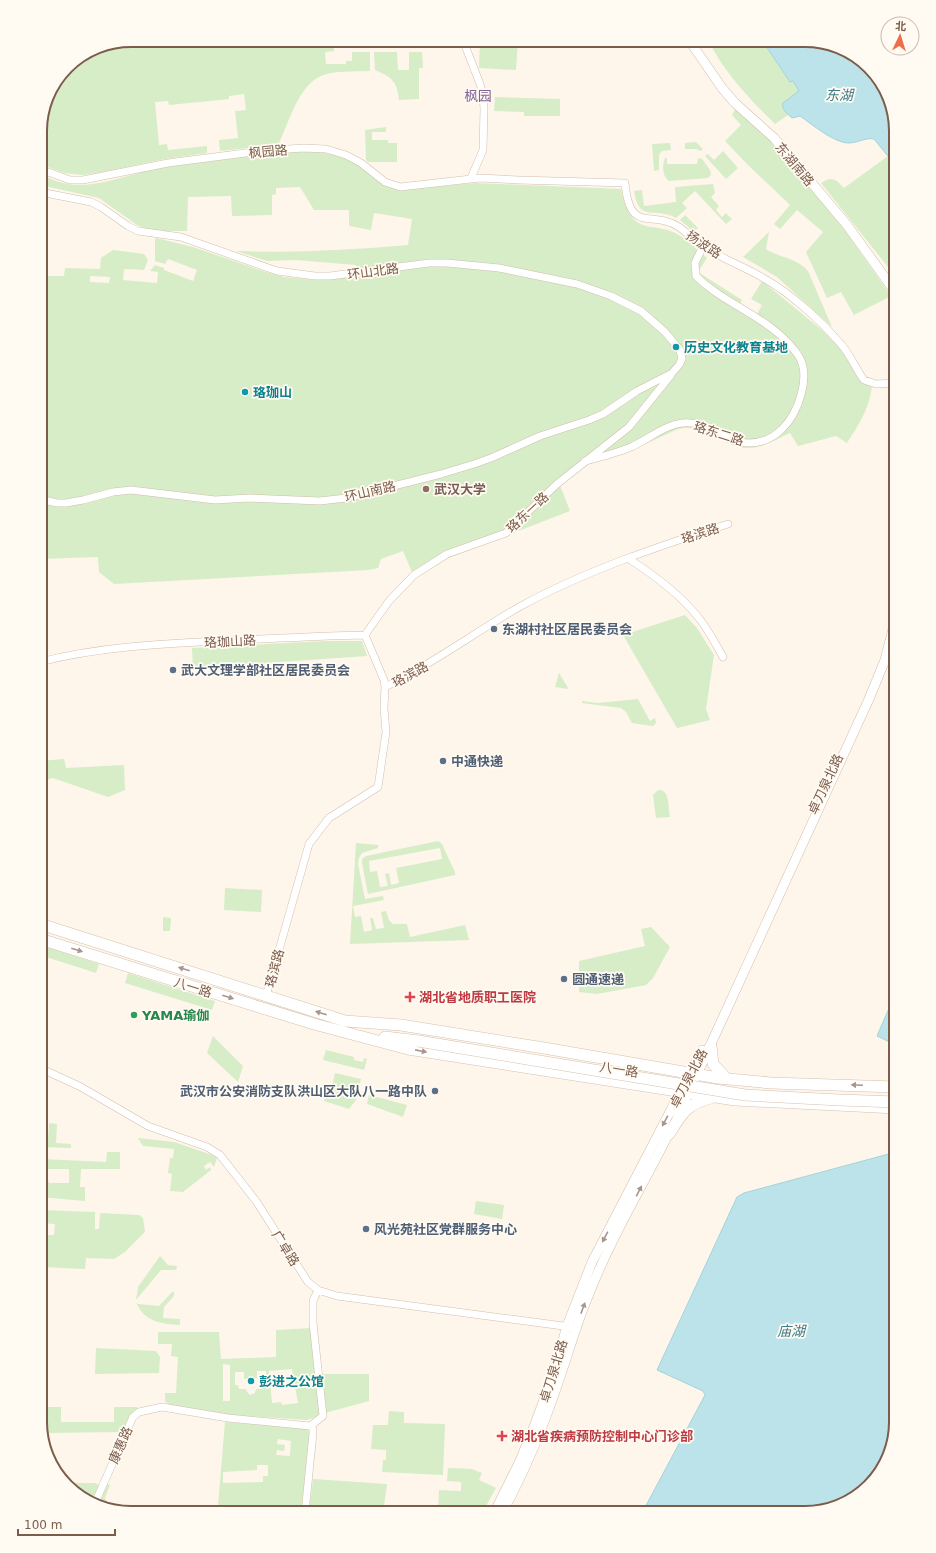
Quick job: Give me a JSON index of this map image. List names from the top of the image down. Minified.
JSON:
{"streets":{"main road":["八一路"],"street":["枫园路","东湖南路","扬波路","环山北路","珞东二路","环山南路","珞东一路","珞滨路","珞珈山路","卓刀泉北路","广卓路","康惠路"]},"crossings":[["枫园路","扬波路"],["扬波路","珞东二路"],["环山北路","环山南路"],["环山北路","珞东一路"],["珞东二路","珞东一路"],["环山南路","珞东一路"],["珞东一路","珞珈山路"],["珞滨路","八一路"],["卓刀泉北路","八一路"],["卓刀泉北路","广卓路"]],"districts":["枫园"],"water":["东湖","庙湖"],"places":{"other":["历史文化教育基地","珞珈山","武汉大学","东湖村社区居民委员会","武大文理学部社区居民委员会","中通快递","圆通速递","YAMA瑜伽","武汉市公安消防支队洪山区大队八一路中队","风光苑社区党群服务中心","彭进之公馆"],"health":["湖北省地质职工医院","湖北省疾病预防控制中心门诊部"]},"scale_bar":"100 m","north":"top"}
